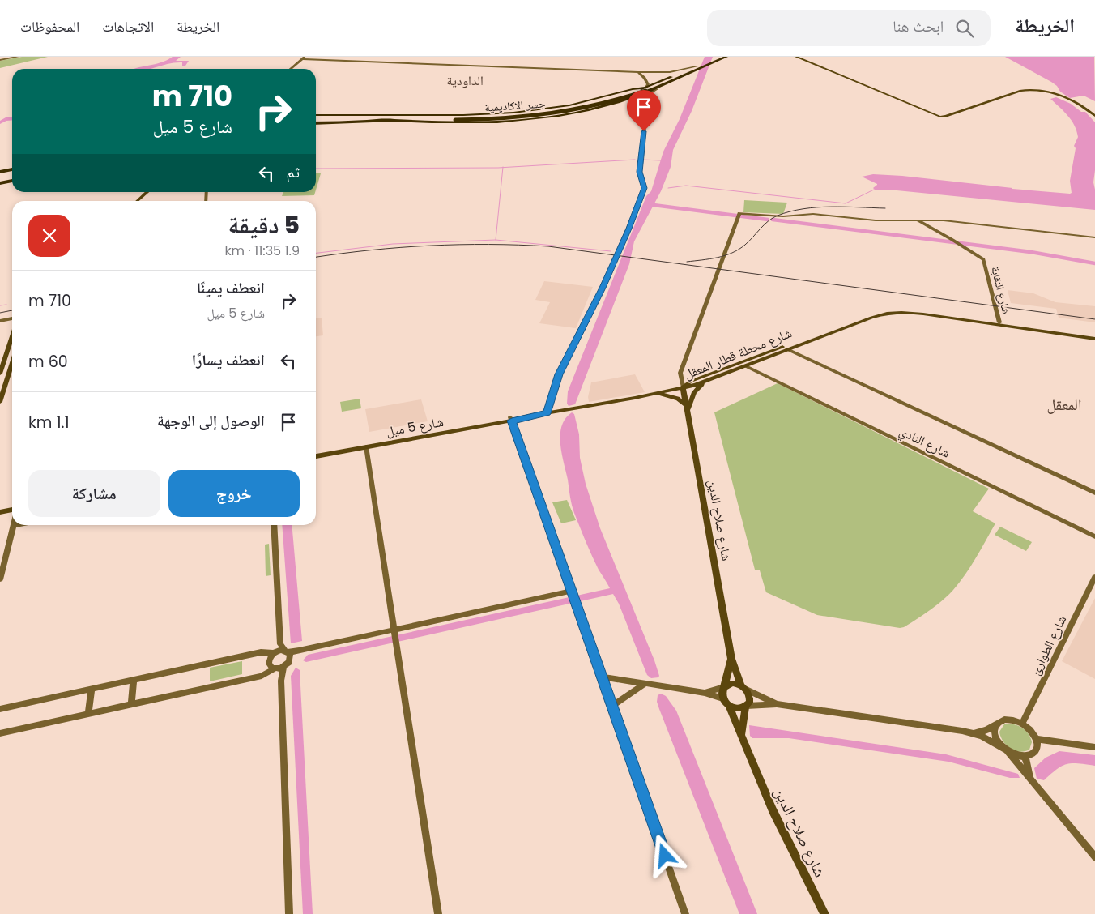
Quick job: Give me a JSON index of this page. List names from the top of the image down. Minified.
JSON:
{"streets":{"highway":["جسر الاكاديمية"],"main road":["شارع محطة قطار المعقل","شارع 5 ميل","شارع صلاح الدين"],"street":["شارع النقابة","شارع النادي","شارع الطوارئ"]},"crossings":[["شارع النقابة","شارع محطة قطار المعقل"],["شارع محطة قطار المعقل","شارع 5 ميل"],["شارع محطة قطار المعقل","شارع النادي"],["شارع محطة قطار المعقل","شارع صلاح الدين"],["شارع 5 ميل","شارع صلاح الدين"]],"districts":["الداودية","المعقل"],"page":{"header":"الخريطة","search":"ابحث هنا","nav":["الخريطة","الاتجاهات","المحفوظات"],"turn":["710 m","شارع 5 ميل"],"then":"ثم","heading":["5 دقيقة","1.9 km · 11:35"],"list":[{"name":"انعطف يمينًا","note":"شارع 5 ميل","value":"710 m"},{"name":"انعطف يسارًا","value":"60 m"},{"name":"الوصول إلى الوجهة","value":"1.1 km"}],"buttons":["خروج","مشاركة"]}}
